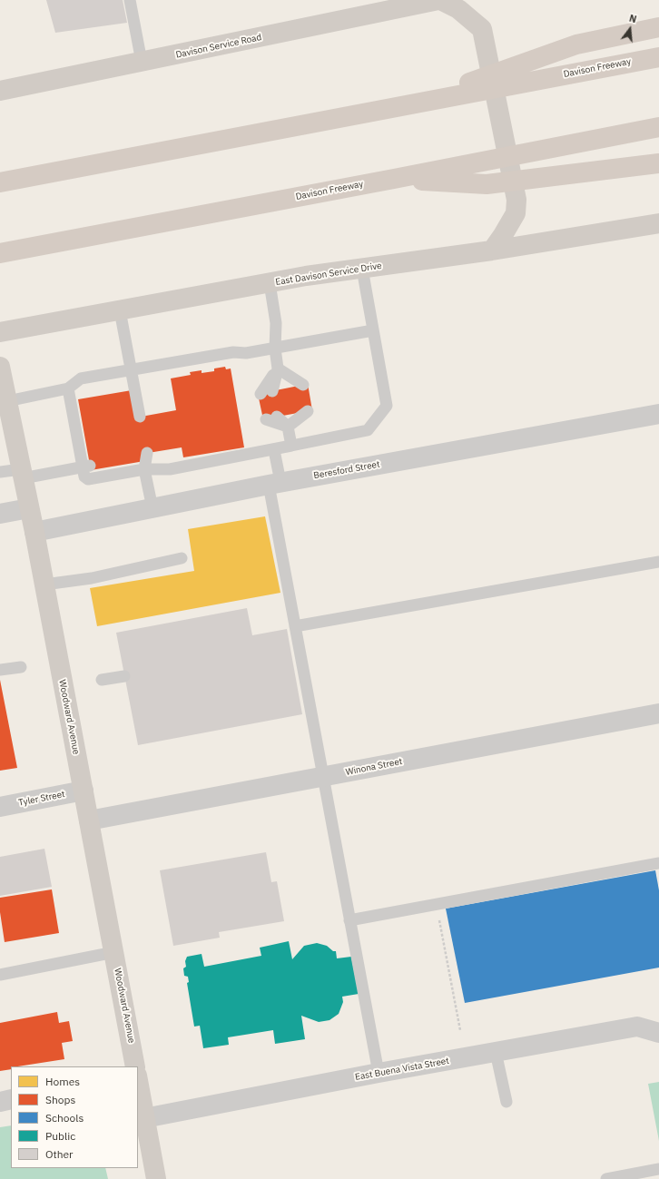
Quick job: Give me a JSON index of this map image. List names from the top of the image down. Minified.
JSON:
{"streets":{"highway":["Davison Freeway"],"main road":["Davison Service Road","East Davison Service Drive","Woodward Avenue"],"street":["Beresford Street","Winona Street","Tyler Street","East Buena Vista Street"]},"crossings":[["Beresford Street","Woodward Avenue"],["Woodward Avenue","Winona Street"],["Woodward Avenue","Tyler Street"]],"legend":["Homes","Shops","Schools","Public","Other"],"north":"top"}
